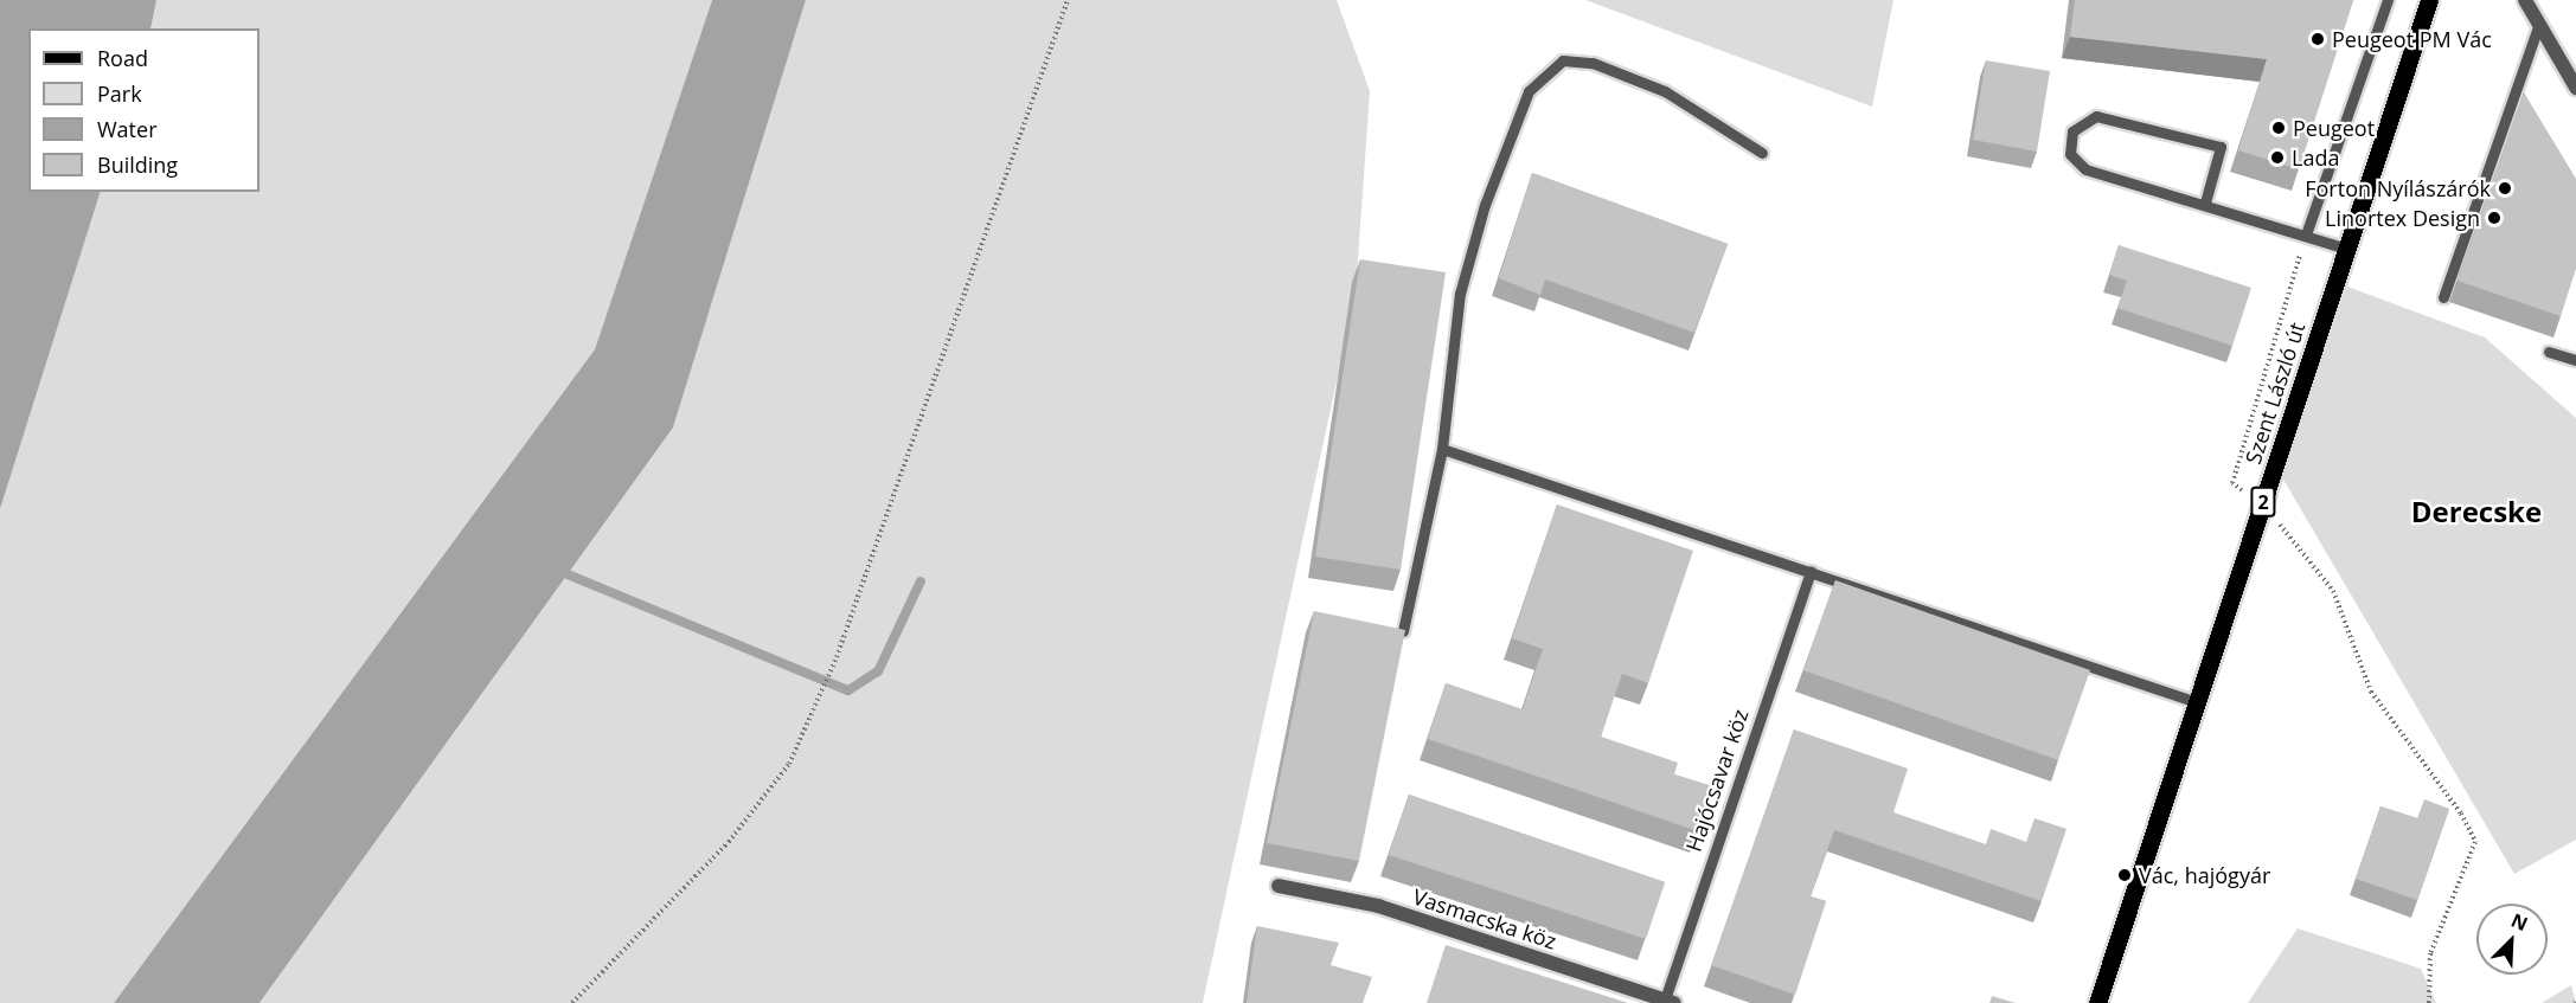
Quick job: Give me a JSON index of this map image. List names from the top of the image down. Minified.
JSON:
{"streets":{"main road":["Szent László út","2"],"street":["Vasmacska köz"],"lane":["Hajócsavar köz"]},"crossings":[["Hajócsavar köz","Vasmacska köz"]],"districts":["Derecske"],"places":["Peugeot PM Vác","Peugeot","Lada","Forton Nyílászárók","Linortex Design","Vác, hajógyár"],"legend":["Road","Park","Water","Building"],"north":"top right"}
